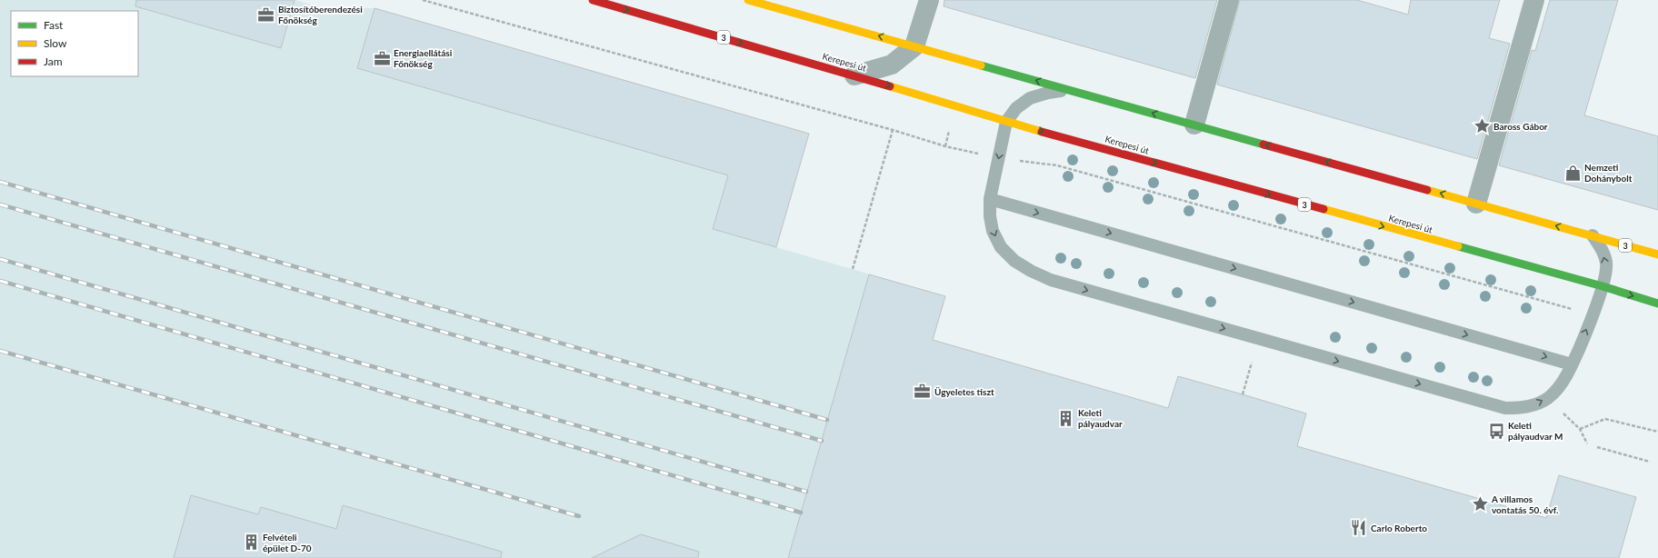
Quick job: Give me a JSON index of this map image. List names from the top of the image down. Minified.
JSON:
{"streets":{"main road":["3","Kerepesi út"]},"places":{"office":["Biztosítóberendezési Főnökség","Energiaellátási Főnökség","Ügyeletes tiszt"],"place":["Baross Gábor","A villamos vontatás 50. évf."],"shop":["Nemzeti Dohánybolt"],"building":["Keleti pályaudvar","Felvételi épület D-70"],"bus stop":["Keleti pályaudvar M"],"restaurant":["Carlo Roberto"]},"legend":["Fast","Slow","Jam"]}
